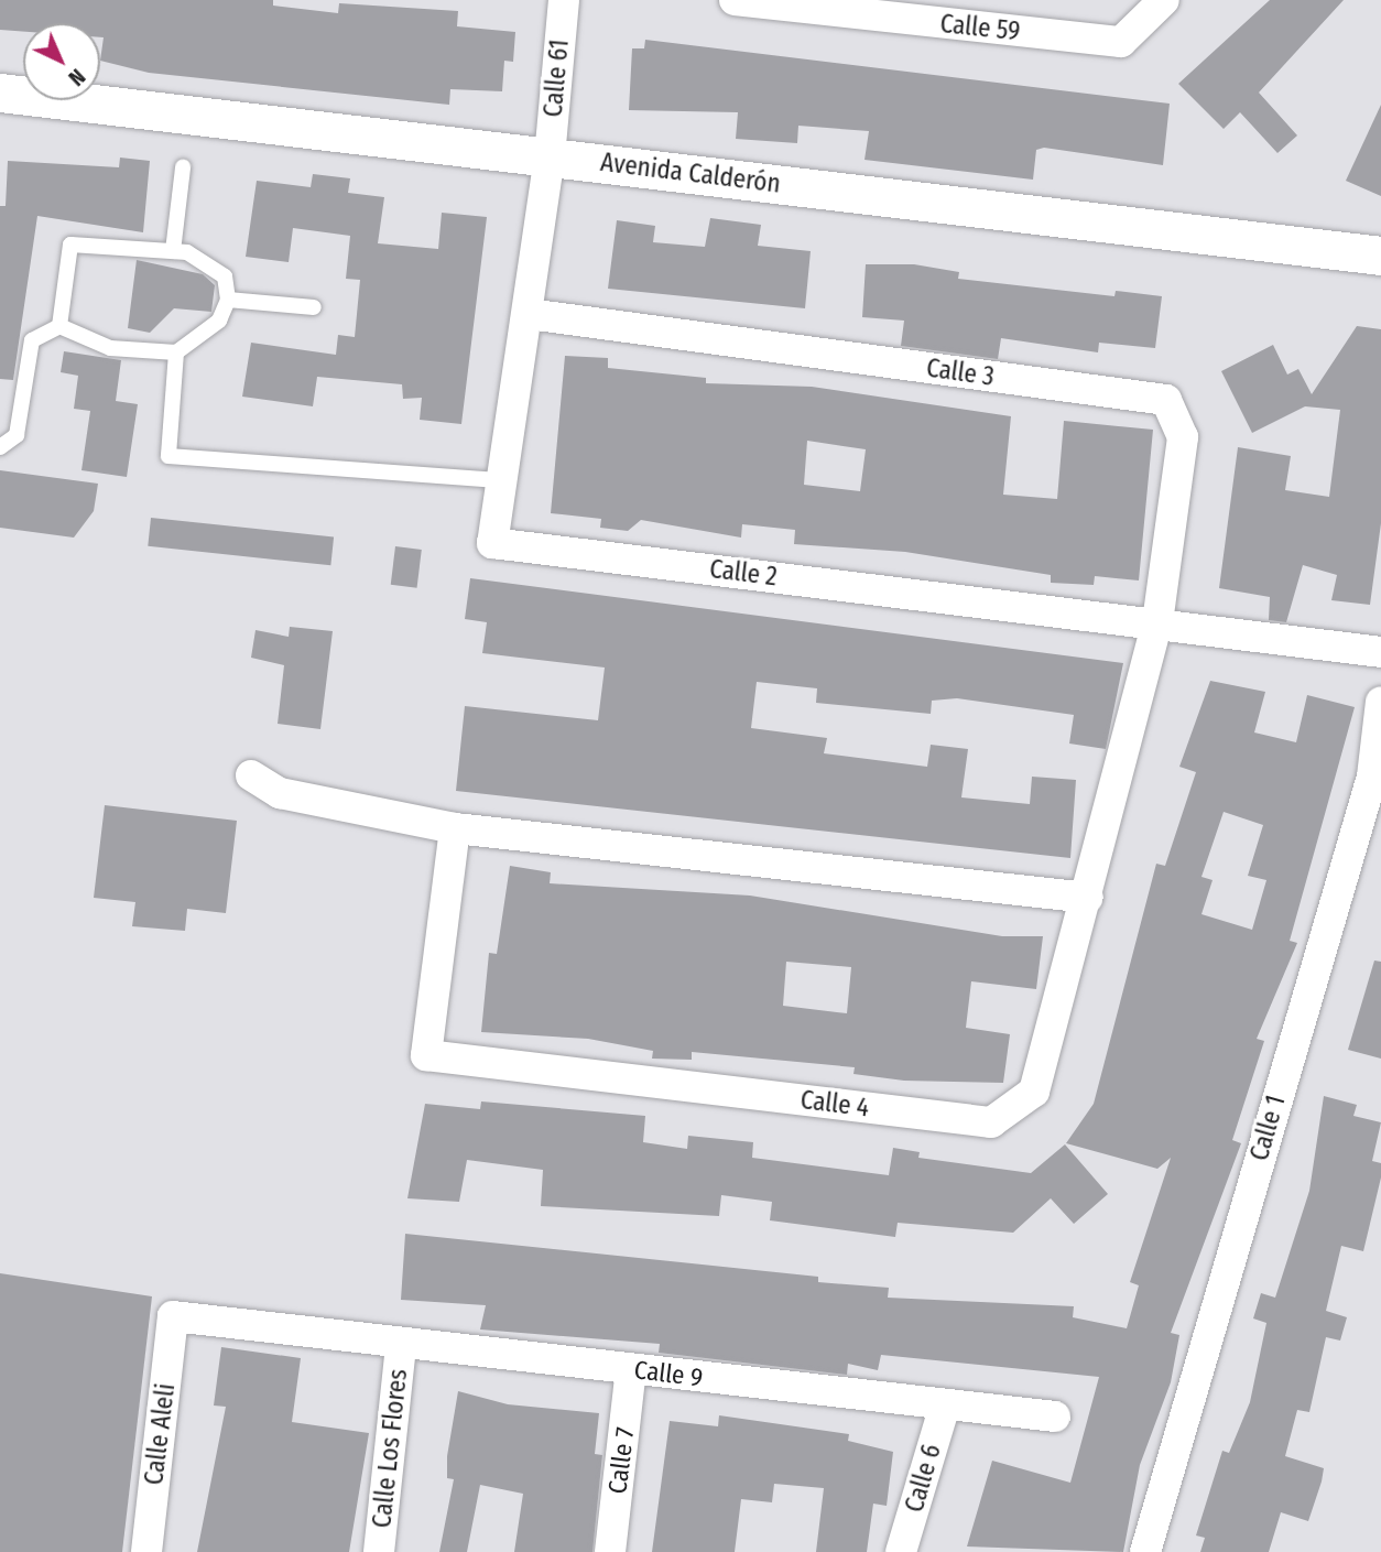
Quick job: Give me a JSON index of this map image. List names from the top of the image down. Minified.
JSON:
{"streets":{"street":["Calle 59","Calle 61","Avenida Calderón","Calle 3","Calle 2","Calle 4","Calle 1","Calle 9","Calle Aleli","Calle Los Flores","Calle 7","Calle 6"]},"crossings":[["Calle 61","Avenida Calderón"],["Calle 61","Calle 2"],["Avenida Calderón","Calle 2"],["Calle 3","Calle 2"],["Calle 3","Calle 4"],["Calle 2","Calle 4"],["Calle 9","Calle Aleli"],["Calle 9","Calle Los Flores"],["Calle 9","Calle 7"],["Calle 9","Calle 6"]],"north":"bottom right"}
